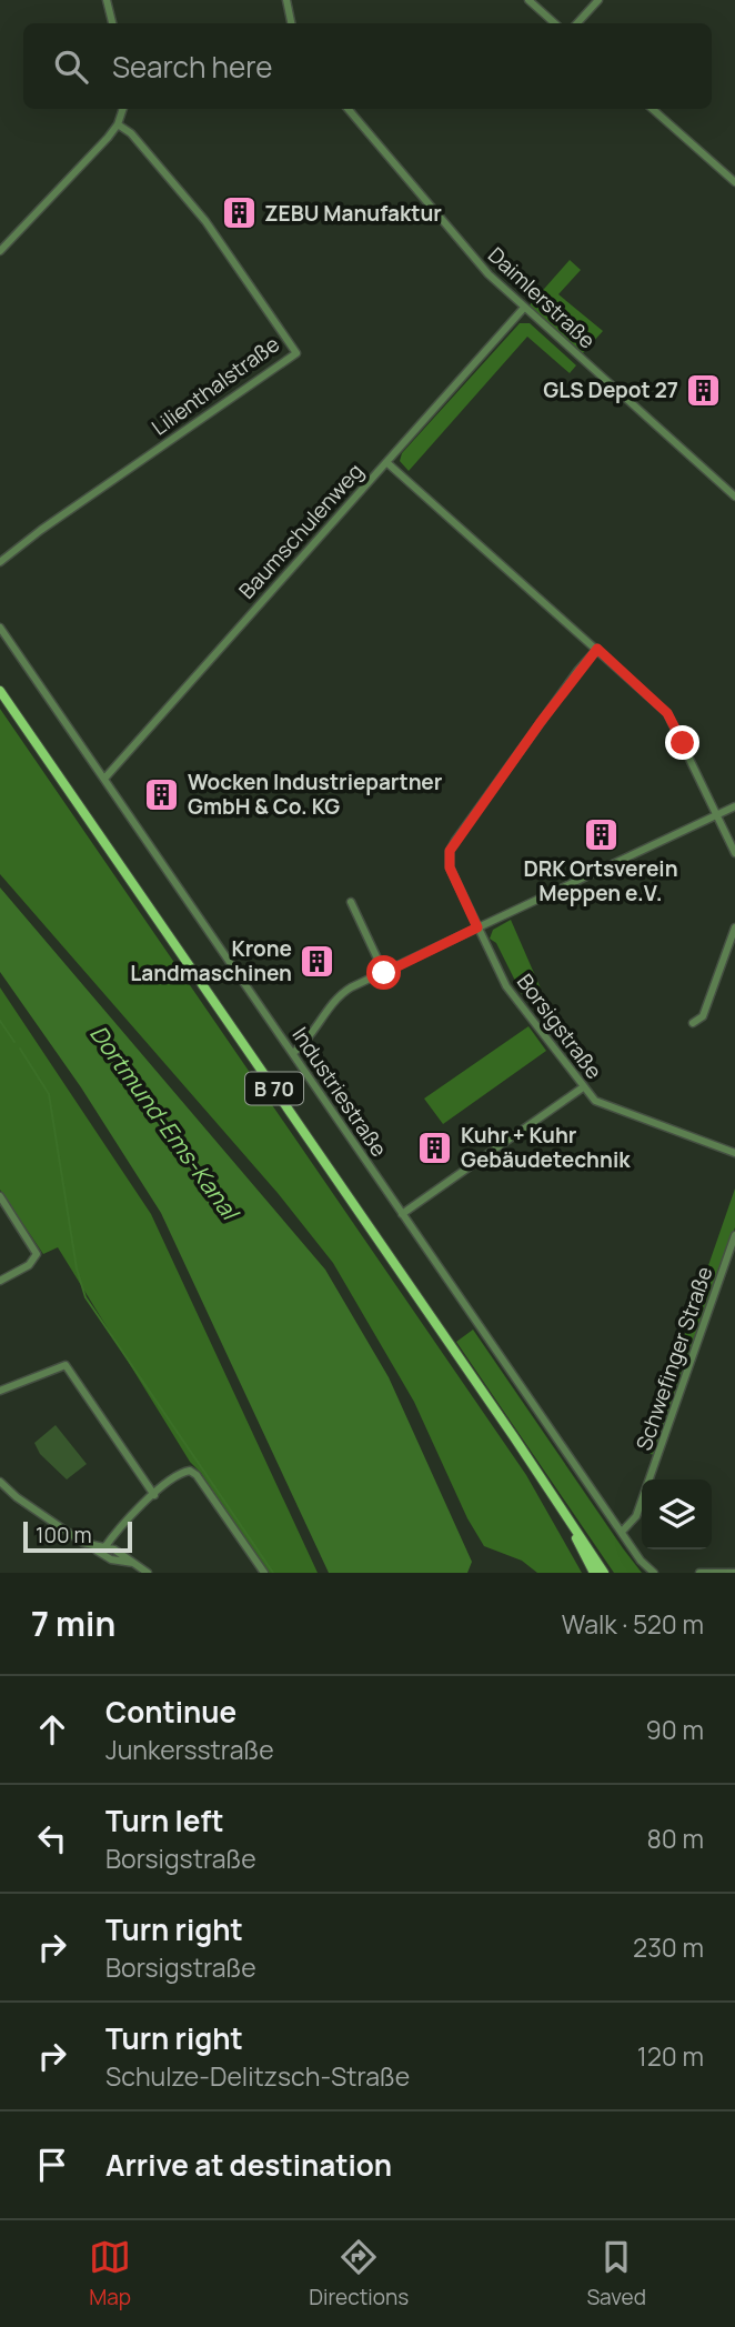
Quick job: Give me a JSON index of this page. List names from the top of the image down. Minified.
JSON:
{"streets":{"main road":["B 70"],"street":["Daimlerstraße","Lilienthalstraße","Baumschulenweg","Borsigstraße","Industriestraße","Schwefinger Straße"]},"crossings":[["Daimlerstraße","Baumschulenweg"],["Baumschulenweg","Industriestraße"],["Industriestraße","Schwefinger Straße"]],"water":["Dortmund-Ems-Kanal"],"places":{"building":["ZEBU Manufaktur","GLS Depot 27","Wocken Industriepartner GmbH & Co. KG","DRK Ortsverein Meppen e.V.","Krone Landmaschinen","Kuhr + Kuhr Gebäudetechnik"]},"scale_bar":"100 m","page":{"search":"Search here","scale":"100 m","heading":["7 min","Walk · 520 m"],"list":[["Continue","Junkersstraße","90 m"],["Turn left","Borsigstraße","80 m"],["Turn right","Borsigstraße","230 m"],["Turn right","Schulze-Delitzsch-Straße","120 m"],"Arrive at destination"],"nav":["Map","Directions","Saved"]}}
